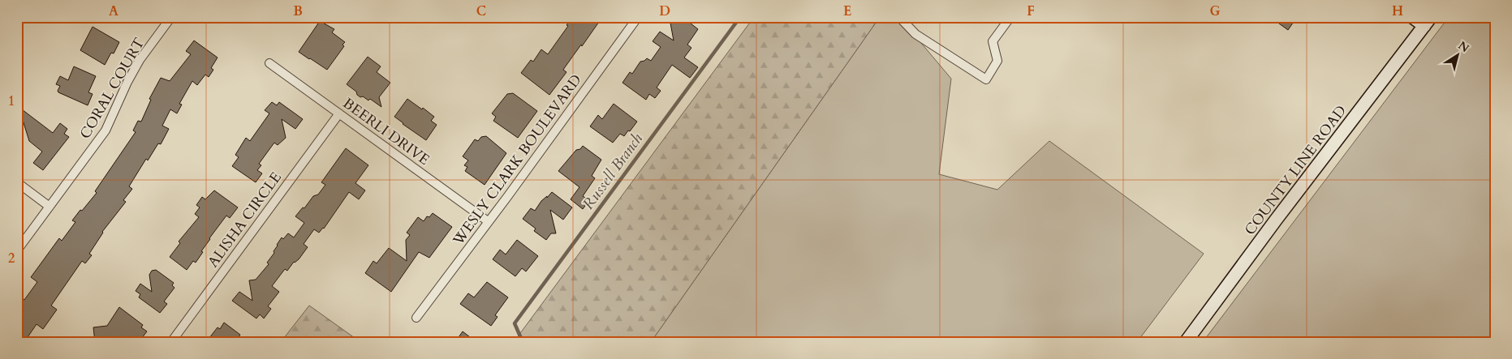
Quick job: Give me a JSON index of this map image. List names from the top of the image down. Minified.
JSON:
{"streets":{"main road":["COUNTY LINE ROAD"],"street":["CORAL COURT","BEERLI DRIVE","WESLY CLARK BOULEVARD","ALISHA CIRCLE"]},"crossings":[["BEERLI DRIVE","WESLY CLARK BOULEVARD"],["BEERLI DRIVE","ALISHA CIRCLE"]],"water":["Russell Branch"],"north":"top right","grid":{"columns":["A","B","C","D","E","F","G","H"],"rows":["1","2"]}}
